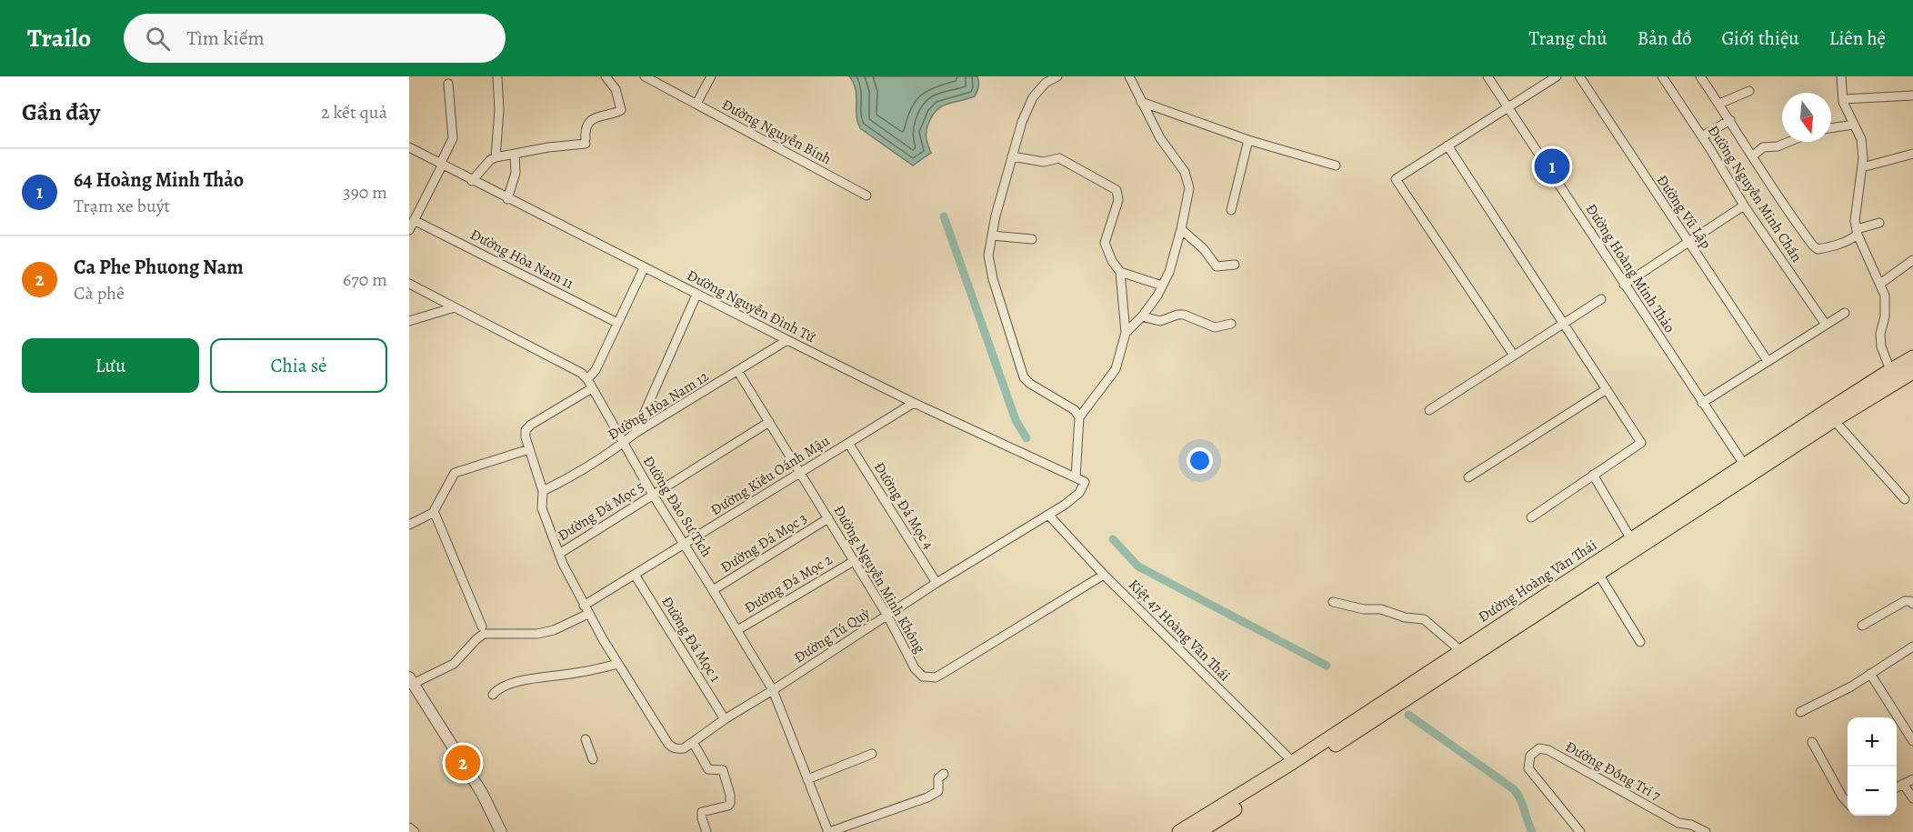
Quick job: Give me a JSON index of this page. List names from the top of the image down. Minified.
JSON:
{"streets":{"main road":["Đường Hoàng Văn Thái"],"street":["Đường Nguyễn Bính","Đường Nguyễn Minh Chấn","Đường Vũ Lập","Đường Hòa Nam 11","Đường Hoàng Minh Thảo","Đường Nguyễn Đình Tứ","Đường Hòa Nam 12","Đường Kiều Oánh Mậu","Đường Đá Mọc 4","Đường Đào Sư Tích","Đường Đá Mọc 5","Đường Đá Mọc 3","Đường Nguyễn Minh Không","Đường Đá Mọc 2","Kiệt 47 Hoàng Văn Thái","Đường Tú Quỳ","Đường Đá Mọc 1","Đường Đồng Trí 7"]},"crossings":[["Đường Hoàng Minh Thảo","Đường Hoàng Văn Thái"],["Đường Nguyễn Đình Tứ","Đường Hòa Nam 12"],["Đường Nguyễn Đình Tứ","Đường Kiều Oánh Mậu"],["Đường Nguyễn Đình Tứ","Đường Tú Quỳ"],["Đường Hòa Nam 12","Đường Đào Sư Tích"],["Đường Hòa Nam 12","Đường Nguyễn Minh Không"],["Đường Hòa Nam 12","Đường Tú Quỳ"],["Đường Kiều Oánh Mậu","Đường Đá Mọc 4"],["Đường Kiều Oánh Mậu","Đường Đào Sư Tích"],["Đường Kiều Oánh Mậu","Đường Nguyễn Minh Không"],["Đường Kiều Oánh Mậu","Đường Tú Quỳ"],["Đường Kiều Oánh Mậu","Đường Đá Mọc 1"],["Đường Đá Mọc 4","Đường Tú Quỳ"],["Đường Đào Sư Tích","Đường Đá Mọc 5"],["Đường Đào Sư Tích","Đường Đá Mọc 3"],["Đường Đào Sư Tích","Đường Đá Mọc 2"],["Đường Đào Sư Tích","Đường Tú Quỳ"],["Đường Đá Mọc 5","Đường Nguyễn Minh Không"],["Đường Đá Mọc 5","Đường Tú Quỳ"],["Đường Đá Mọc 3","Đường Nguyễn Minh Không"],["Đường Nguyễn Minh Không","Đường Đá Mọc 2"],["Đường Nguyễn Minh Không","Kiệt 47 Hoàng Văn Thái"],["Đường Nguyễn Minh Không","Đường Tú Quỳ"],["Đường Hoàng Văn Thái","Kiệt 47 Hoàng Văn Thái"],["Kiệt 47 Hoàng Văn Thái","Đường Tú Quỳ"],["Đường Tú Quỳ","Đường Đá Mọc 1"]],"north":"bottom","page":{"header":"Trailo","search":"Tìm kiếm","nav":["Trang chủ","Bản đồ","Giới thiệu","Liên hệ"],"heading":["Gần đây","2 kết quả"],"pins":["1","2"],"list":[{"mark":"1","name":"64 Hoàng Minh Thảo","note":"Trạm xe buýt","value":"390 m"},{"mark":"2","name":"Ca Phe Phuong Nam","note":"Cà phê","value":"670 m"}],"buttons":["Lưu","Chia sẻ"],"map_buttons":["+","−"]}}
